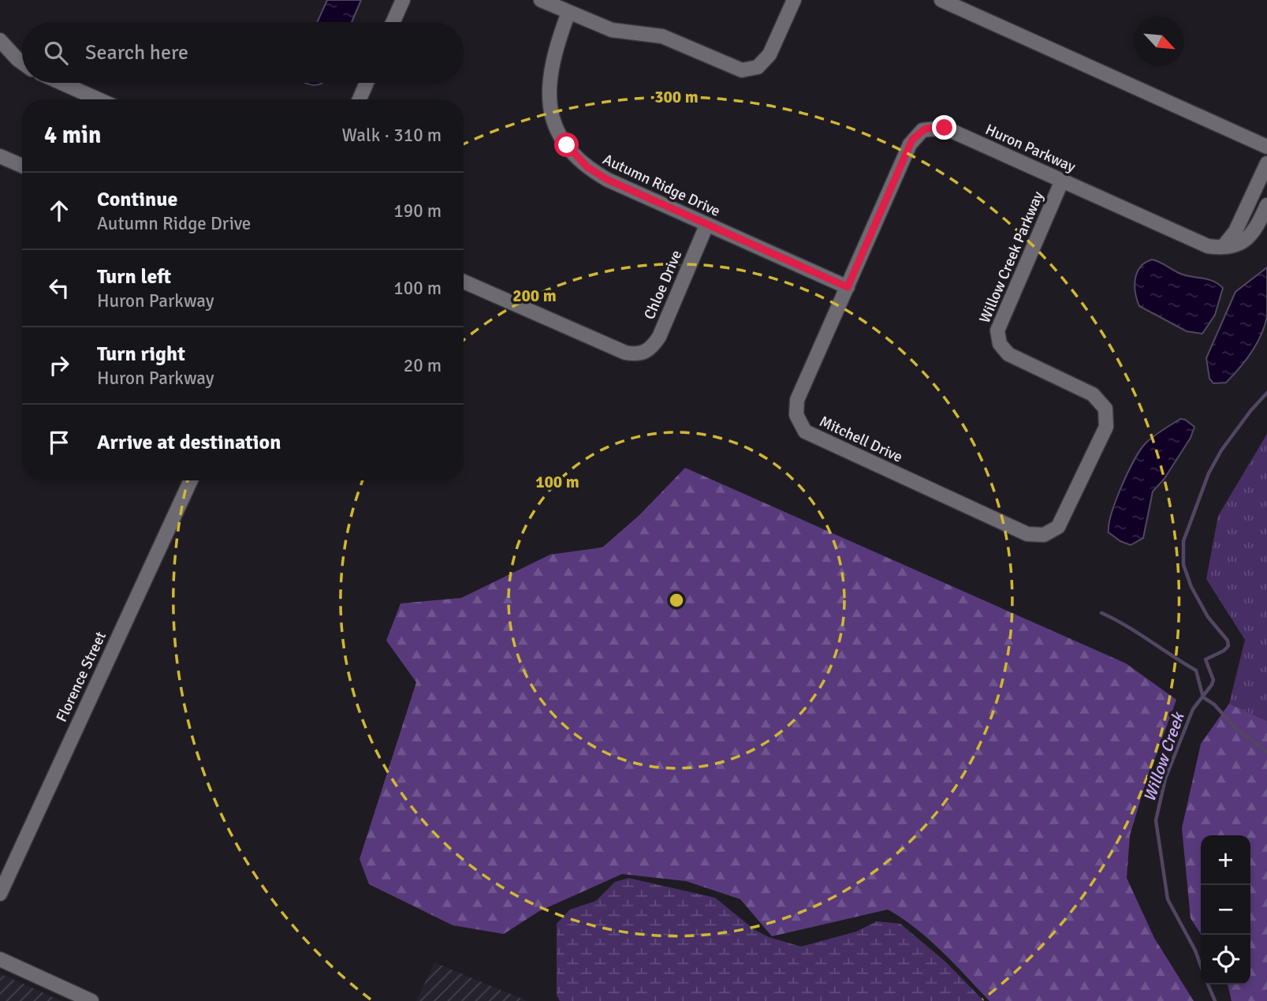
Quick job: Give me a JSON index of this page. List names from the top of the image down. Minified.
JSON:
{"streets":{"street":["Huron Parkway","Autumn Ridge Drive","Willow Creek Parkway","Chloe Drive","Mitchell Drive","Florence Street"]},"crossings":[["Huron Parkway","Autumn Ridge Drive"],["Huron Parkway","Willow Creek Parkway"],["Huron Parkway","Mitchell Drive"],["Autumn Ridge Drive","Chloe Drive"],["Autumn Ridge Drive","Mitchell Drive"],["Willow Creek Parkway","Mitchell Drive"]],"water":["Willow Creek"],"north":"bottom right","page":{"search":"Search here","heading":["4 min","Walk · 310 m"],"list":[["Continue","Autumn Ridge Drive","190 m"],["Turn left","Huron Parkway","100 m"],["Turn right","Huron Parkway","20 m"],"Arrive at destination"],"map_buttons":["+","−"]},"rings":["300 m","200 m","100 m"]}
